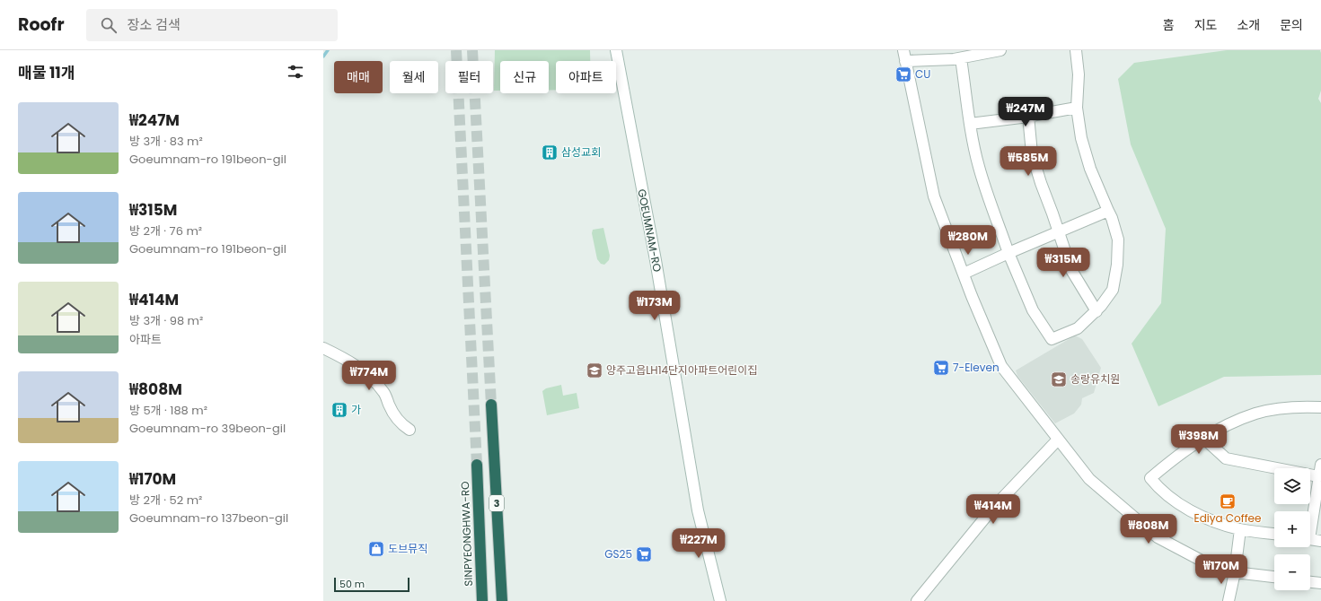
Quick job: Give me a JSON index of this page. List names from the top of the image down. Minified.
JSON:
{"streets":{"highway":["3","SINPYEONGHWA-RO"],"street":["GOEUMNAM-RO"]},"places":{"supermarket":["CU","7-Eleven","GS25"],"building":["삼성교회","가"],"school or university":["양주고읍LH14단지아파트어린이집","송랑유치원"],"cafe":["Ediya Coffee"],"shop":["도브뮤직"]},"scale_bar":"50 m","page":{"header":"Roofr","search":"장소 검색","nav":["홈","지도","소개","문의"],"heading":"매물 11개","chip":["매매","월세","필터","신규","아파트"],"list":[{"name":"₩247M","note":"방 3개 · 83 m² · Goeumnam-ro 191beon-gil"},{"name":"₩315M","note":"방 2개 · 76 m² · Goeumnam-ro 191beon-gil"},{"name":"₩414M","note":"방 3개 · 98 m² · 아파트"},{"name":"₩808M","note":"방 5개 · 188 m² · Goeumnam-ro 39beon-gil"},{"name":"₩170M","note":"방 2개 · 52 m² · Goeumnam-ro 137beon-gil"}],"price":["₩247M","₩585M","₩280M","₩315M","₩173M","₩774M","₩398M","₩414M","₩808M","₩227M","₩170M"],"map_buttons":["+","−"],"scale":"50 m"}}
